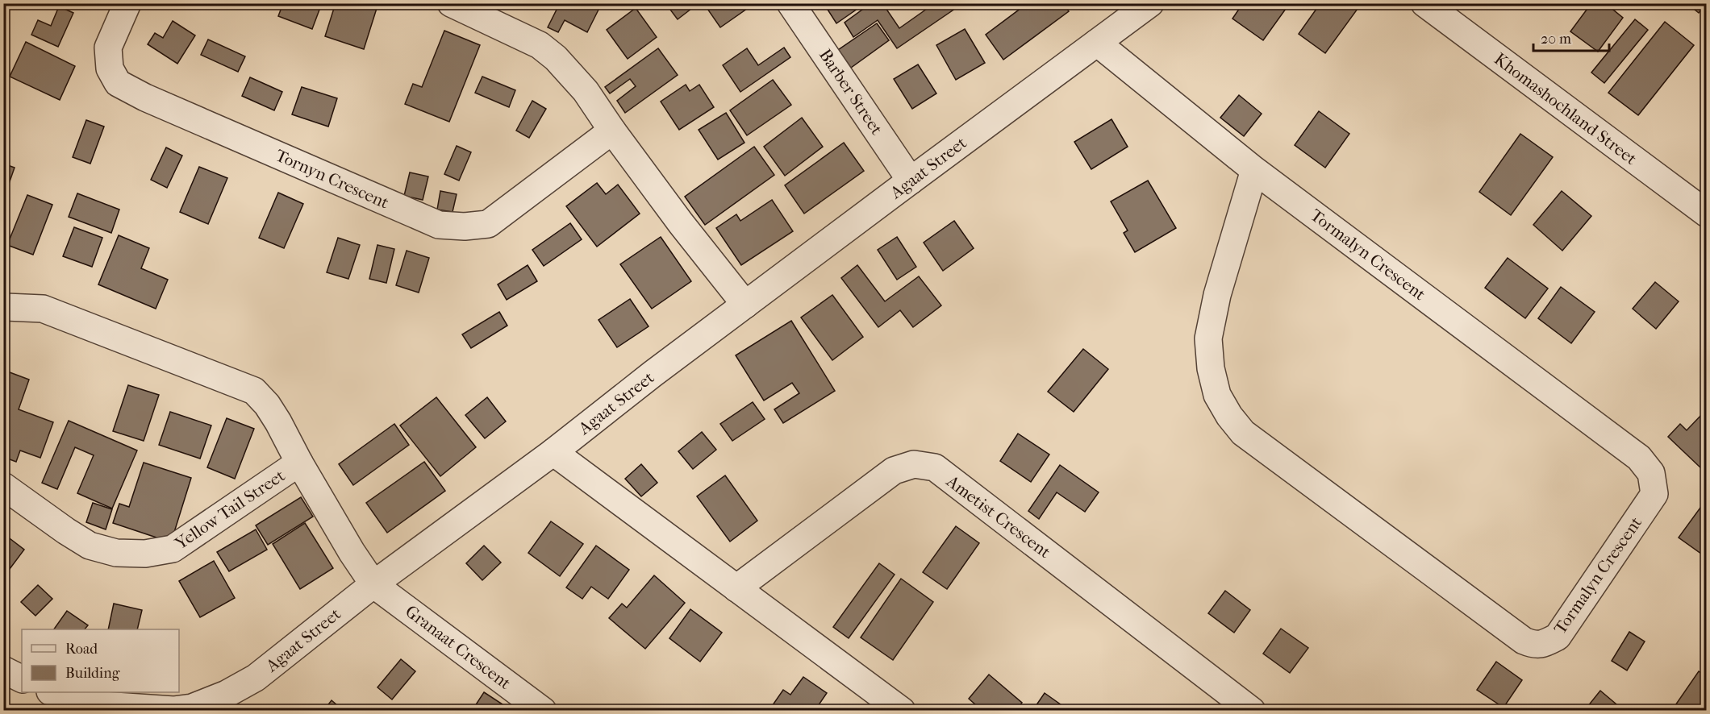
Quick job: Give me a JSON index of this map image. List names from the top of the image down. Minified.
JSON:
{"streets":{"street":["Barber Street","Khomashochland Street","Agaat Street","Tornyn Crescent","Tormalyn Crescent","Yellow Tail Street","Ametist Crescent","Granaat Crescent"]},"crossings":[["Barber Street","Agaat Street"],["Agaat Street","Tormalyn Crescent"],["Agaat Street","Granaat Crescent"],["Yellow Tail Street","Granaat Crescent"]],"legend":["Road","Building"],"scale_bar":"20 m"}
